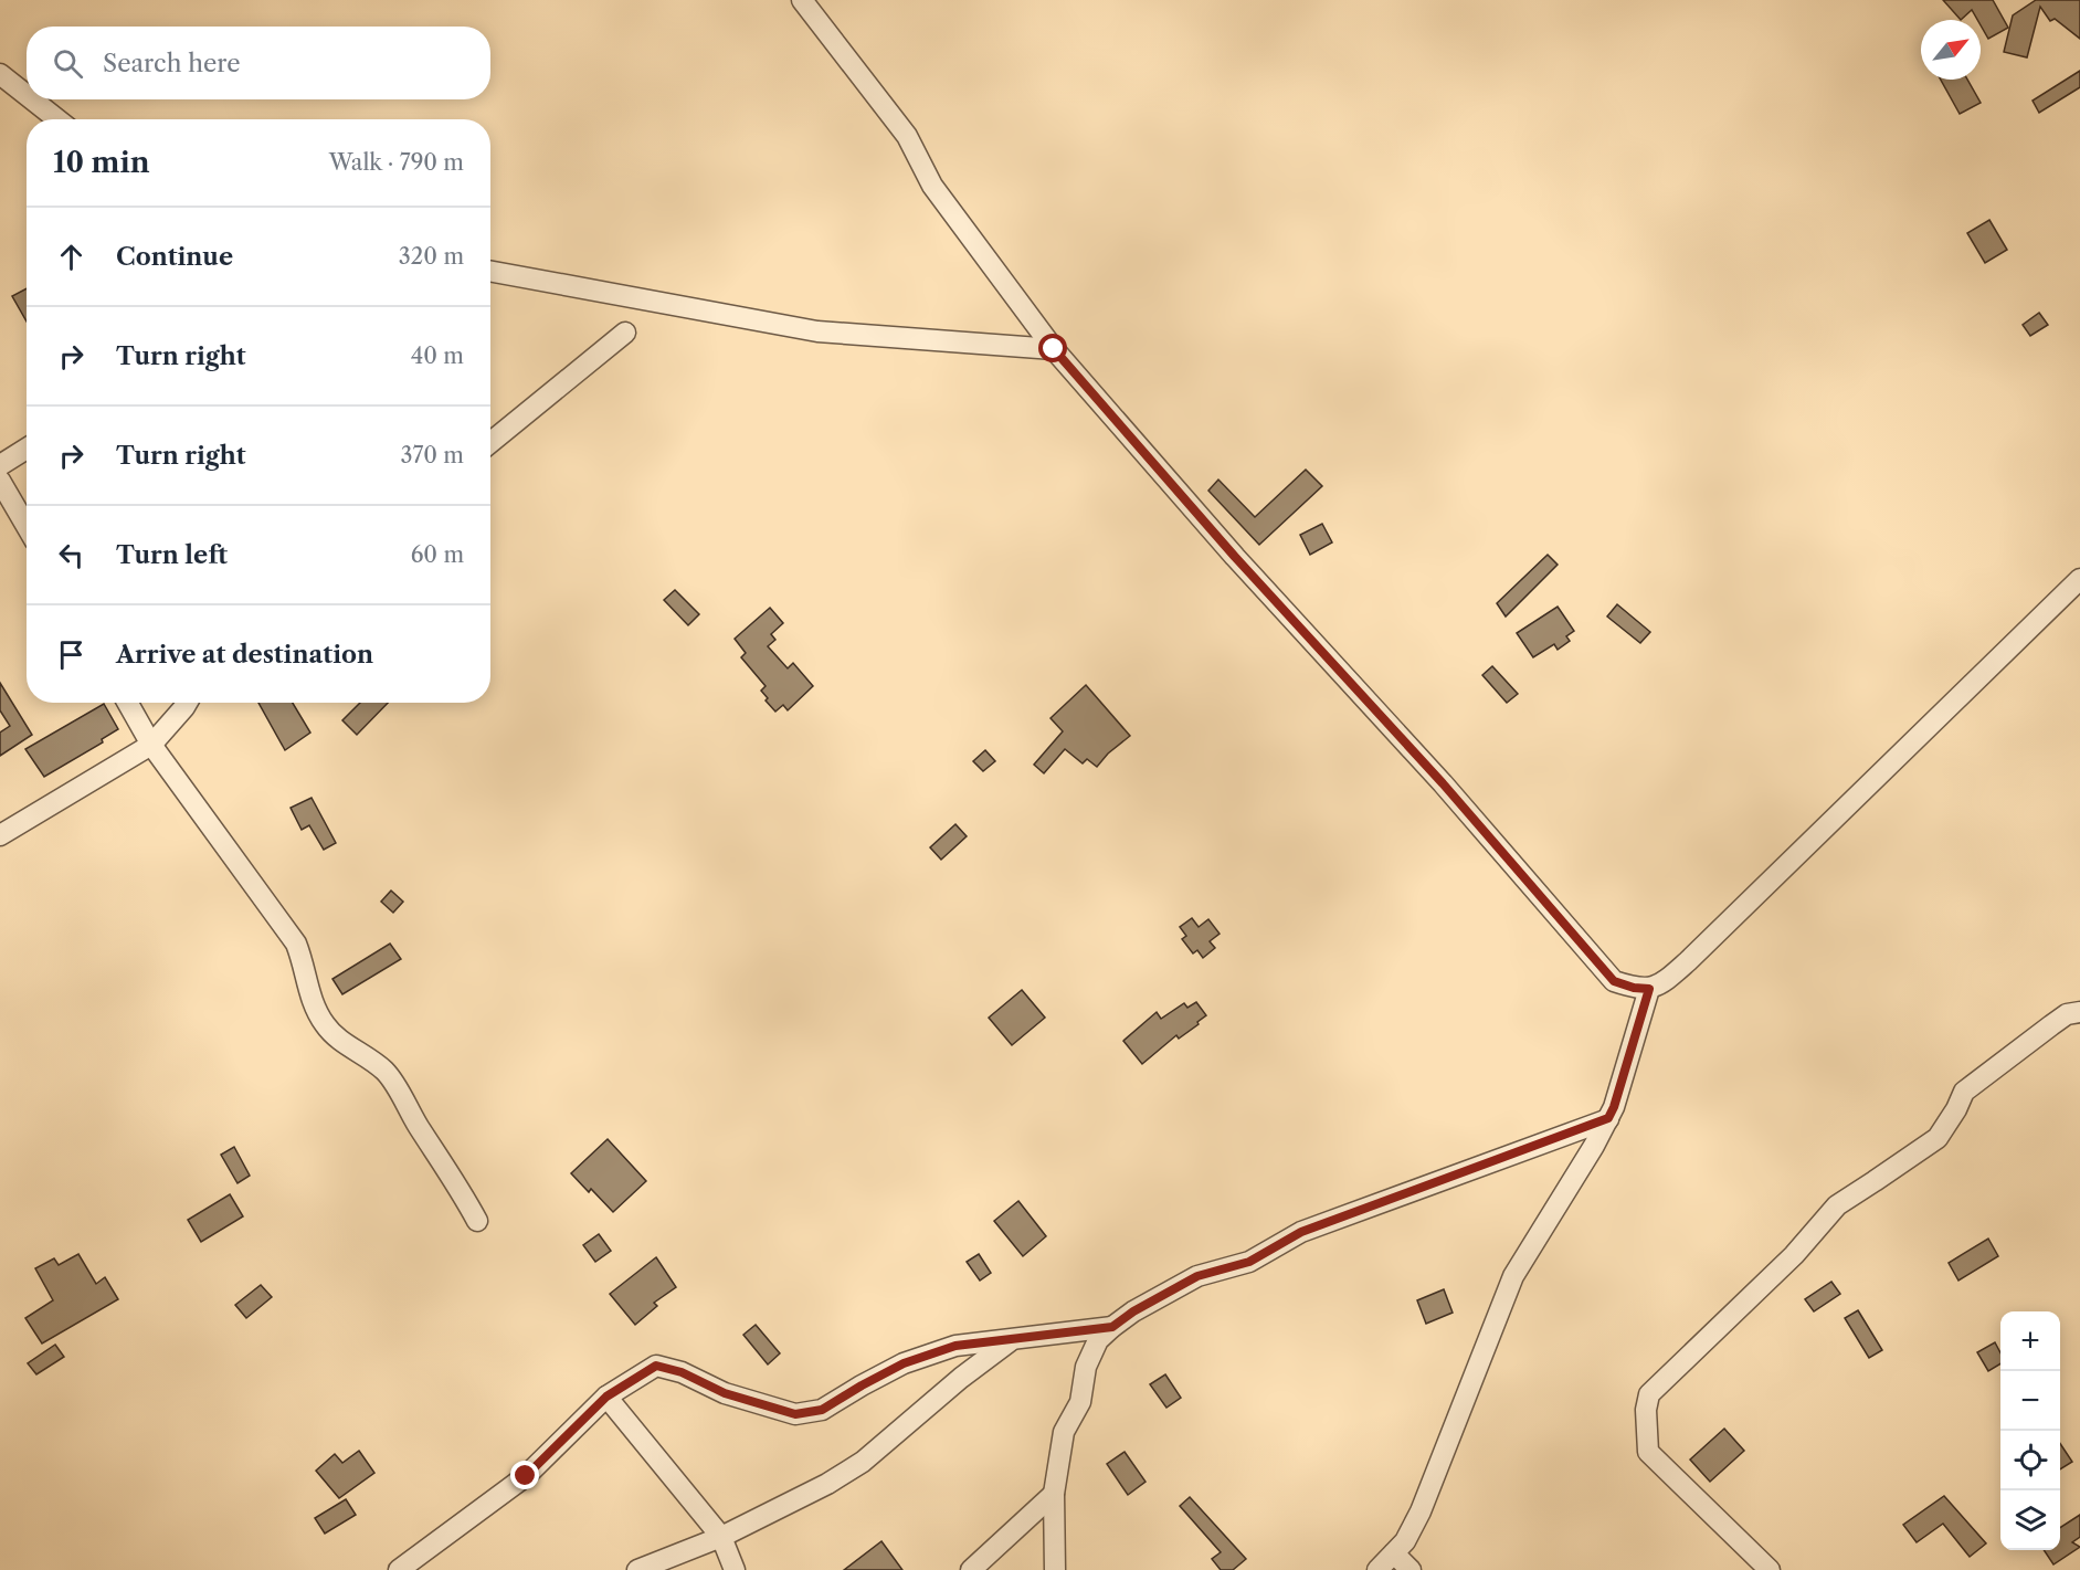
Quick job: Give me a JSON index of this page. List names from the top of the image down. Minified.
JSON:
{"north":"top right","page":{"search":"Search here","heading":["10 min","Walk · 790 m"],"list":[["Continue","320 m"],["Turn right","40 m"],["Turn right","370 m"],["Turn left","60 m"],"Arrive at destination"],"map_buttons":["+","−"]}}
